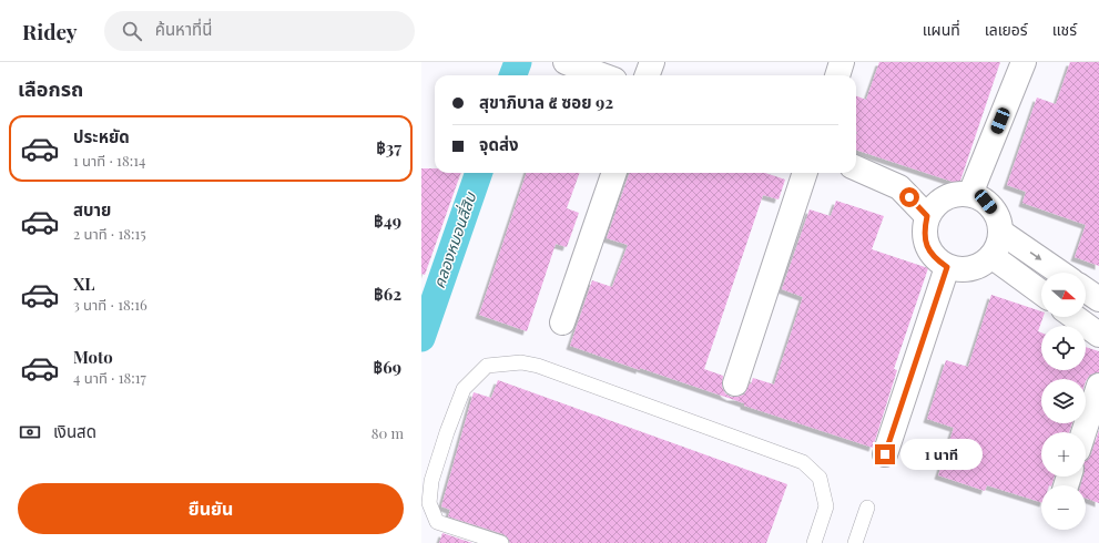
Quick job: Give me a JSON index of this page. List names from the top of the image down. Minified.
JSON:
{"water":["คลองหมอนสี่สิบ"],"north":"right","page":{"header":"Ridey","search":"ค้นหาที่นี่","nav":["แผนที่","เลเยอร์","แชร์"],"heading":"เลือกรถ","banner":["สุขาภิบาล ๕ ซอย 92","จุดส่ง"],"list":[{"name":"ประหยัด","note":"1 นาที · 18:14","value":"฿37"},{"name":"สบาย","note":"2 นาที · 18:15","value":"฿49"},{"name":"XL","note":"3 นาที · 18:16","value":"฿62"},{"name":"Moto","note":"4 นาที · 18:17","value":"฿69"}],"map_buttons":["+","−"],"pay":["เงินสด","80 m"],"bubble":"1 นาที","buttons":"ยืนยัน"}}
